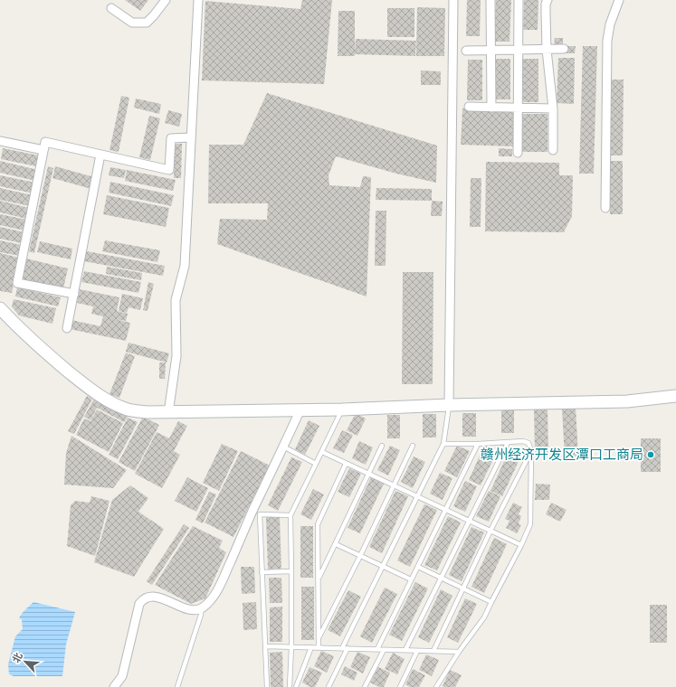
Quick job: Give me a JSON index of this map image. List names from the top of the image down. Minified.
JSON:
{"places":["赣州经济开发区潭口工商局"],"north":"top left"}
